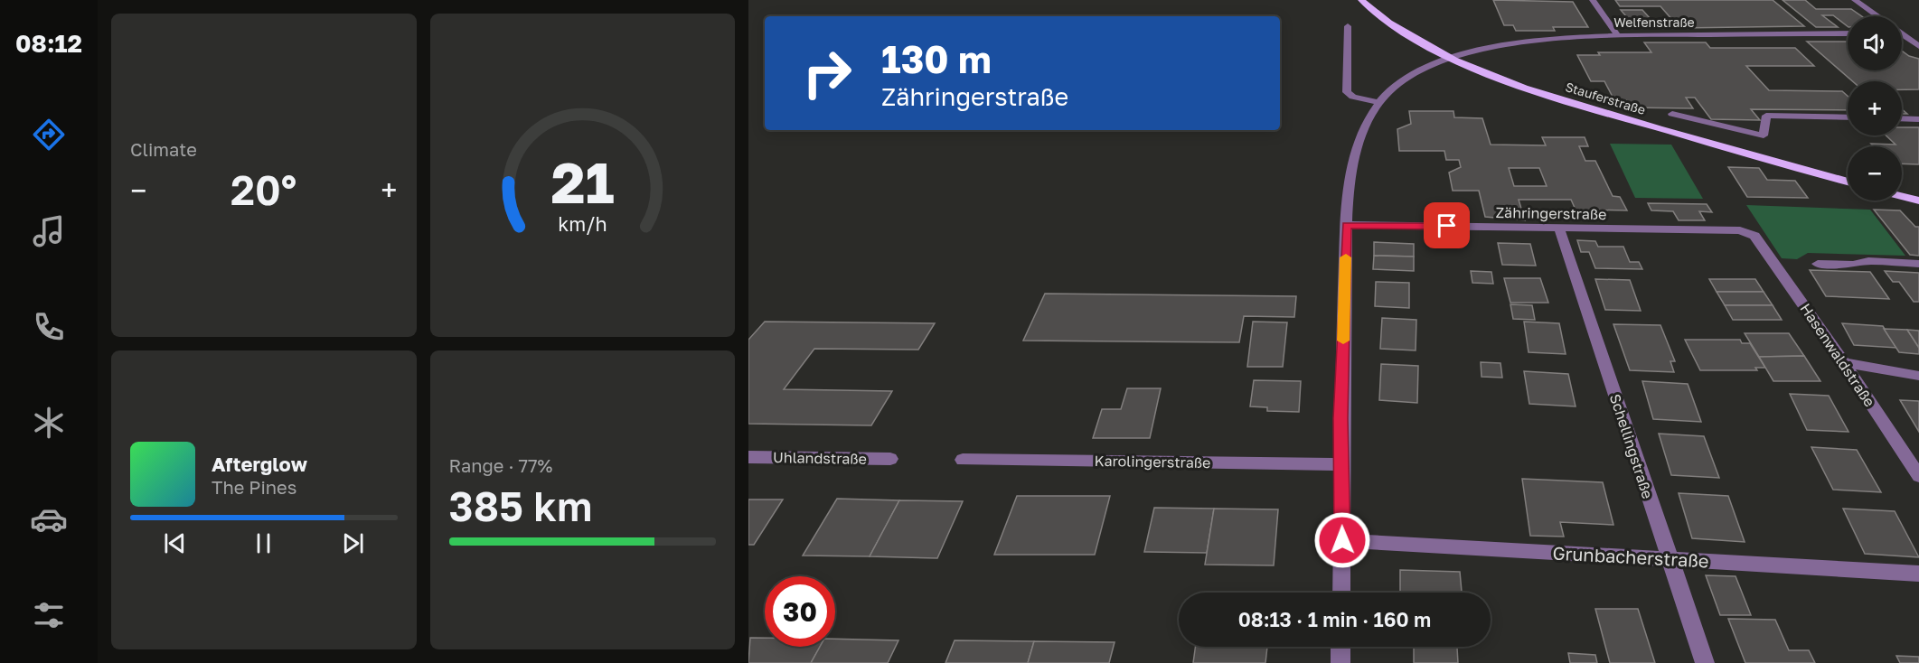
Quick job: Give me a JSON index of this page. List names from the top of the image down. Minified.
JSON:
{"streets":{"main road":["Stauferstraße"],"street":["Welfenstraße","Zähringerstraße","Hasenwaldstraße","Schellingstraße","Uhlandstraße","Karolingerstraße","Grunbacherstraße"]},"crossings":[["Welfenstraße","Stauferstraße"],["Zähringerstraße","Hasenwaldstraße"],["Zähringerstraße","Schellingstraße"],["Schellingstraße","Grunbacherstraße"]],"page":{"tabs":"08:12","tile":["Climate",["Range · 77%","385 km"]],"map_buttons":["+","−"],"turn":["130 m","Zähringerstraße"],"heat":["−","20°","+"],"song":["Afterglow","The Pines"],"limit":"30","trip":"08:13 · 1 min · 160 m","gauge":["21","km/h"]}}
